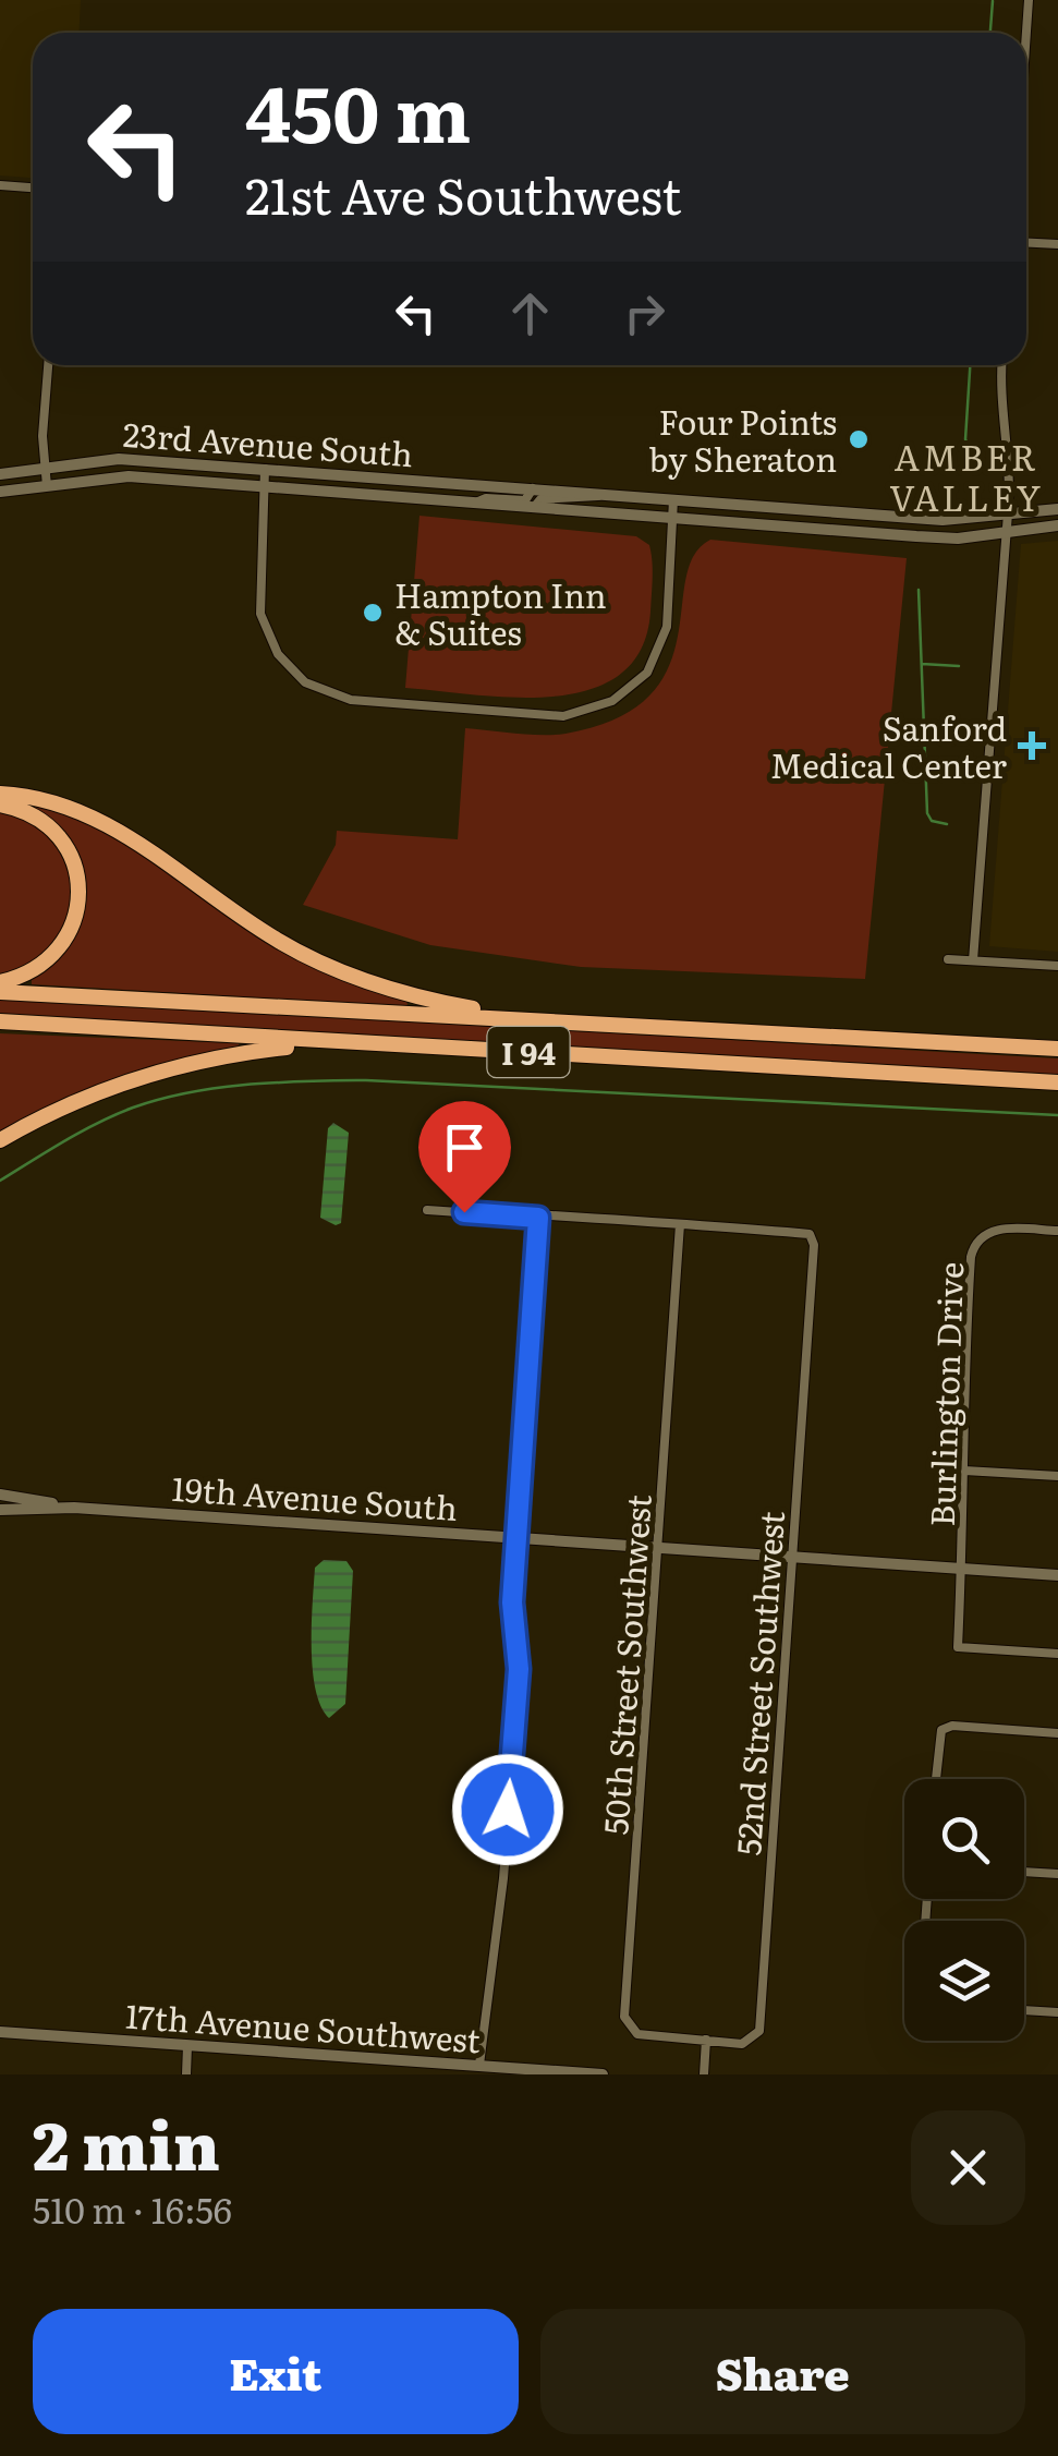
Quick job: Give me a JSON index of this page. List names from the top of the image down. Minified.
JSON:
{"streets":{"highway":["I 94"],"street":["23rd Avenue South","Burlington Drive","19th Avenue South","50th Street Southwest","52nd Street Southwest","17th Avenue Southwest"]},"crossings":[["Burlington Drive","19th Avenue South"],["19th Avenue South","50th Street Southwest"],["19th Avenue South","52nd Street Southwest"],["50th Street Southwest","52nd Street Southwest"]],"districts":["AMBER VALLEY"],"places":{"other":["Four Points by Sheraton","Hampton Inn & Suites"],"health":["Sanford Medical Center"]},"page":{"turn":["450 m","21st Ave Southwest"],"heading":["2 min","510 m · 16:56"],"buttons":["Exit","Share"]}}
